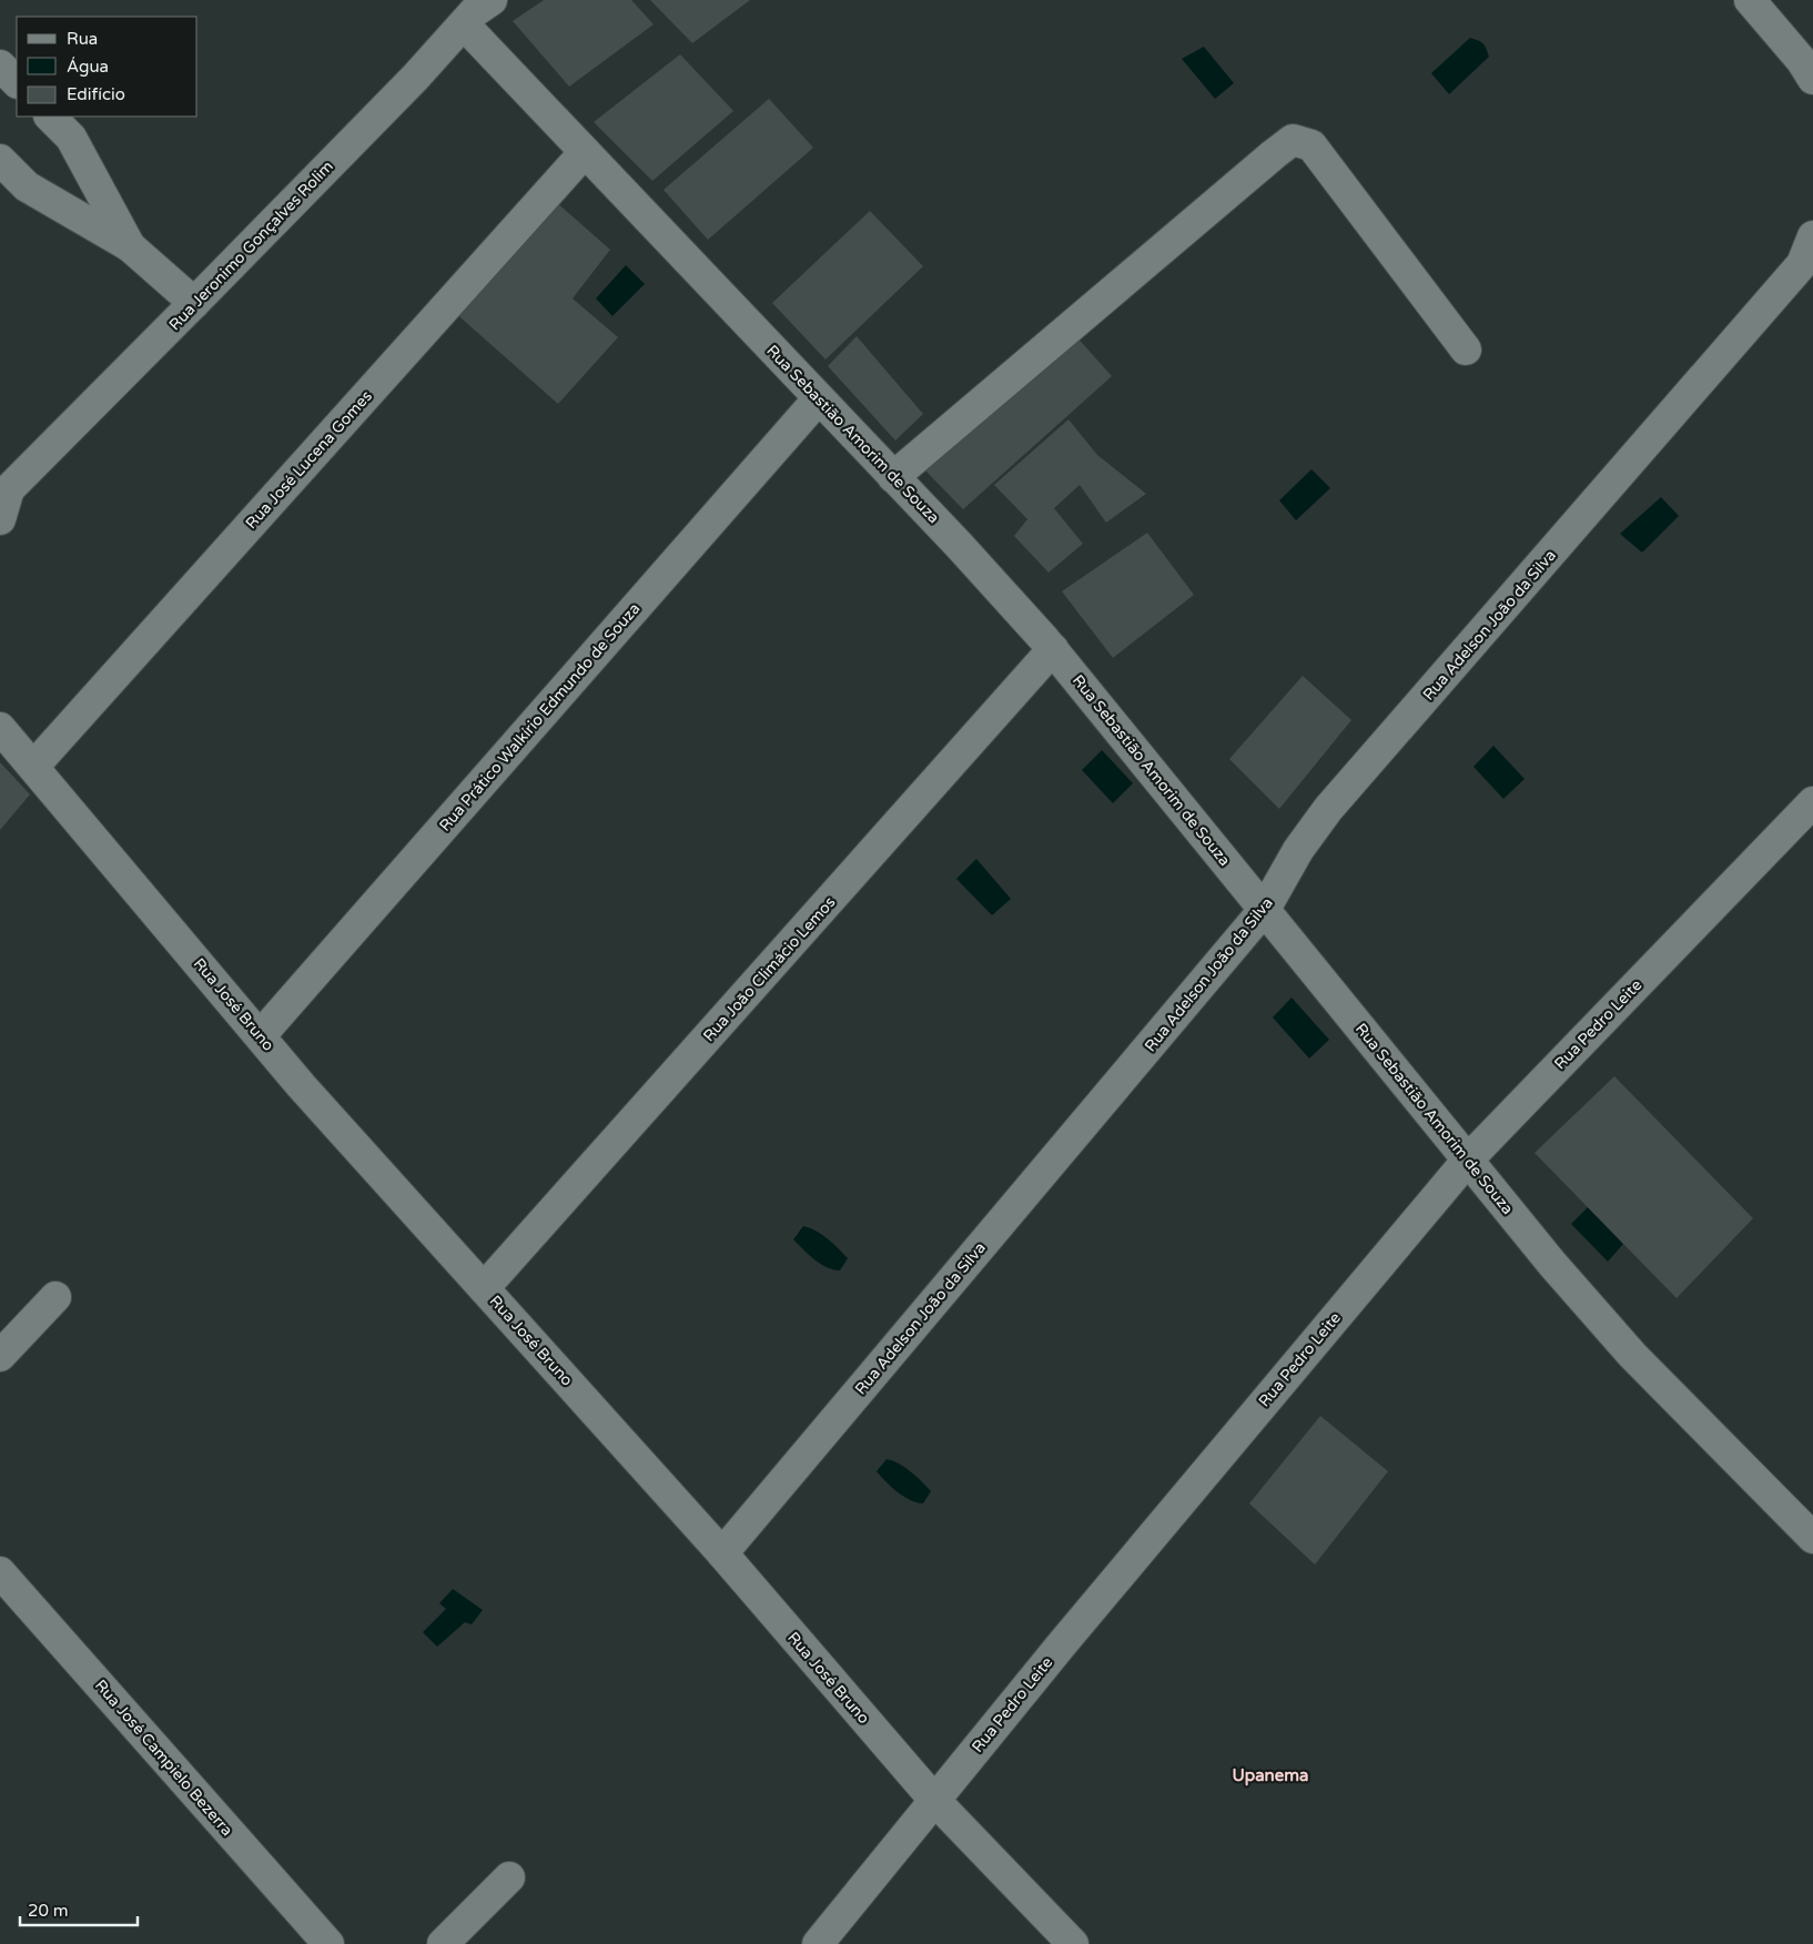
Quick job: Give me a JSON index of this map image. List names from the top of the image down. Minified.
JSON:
{"streets":{"street":["Rua Jeronimo Gonçalves Rolim","Rua Sebastião Amorim de Souza","Rua José Lucena Gomes","Rua Adelson João da Silva","Rua Prático Walkírio Edmundo de Souza","Rua João Climácio Lemos","Rua José Bruno","Rua Pedro Leite","Rua José Campielo Bezerra"]},"crossings":[["Rua Jeronimo Gonçalves Rolim","Rua Sebastião Amorim de Souza"],["Rua Sebastião Amorim de Souza","Rua José Lucena Gomes"],["Rua Sebastião Amorim de Souza","Rua Adelson João da Silva"],["Rua Sebastião Amorim de Souza","Rua Prático Walkírio Edmundo de Souza"],["Rua Sebastião Amorim de Souza","Rua João Climácio Lemos"],["Rua Sebastião Amorim de Souza","Rua Pedro Leite"],["Rua José Lucena Gomes","Rua José Bruno"],["Rua Adelson João da Silva","Rua José Bruno"],["Rua Prático Walkírio Edmundo de Souza","Rua José Bruno"],["Rua João Climácio Lemos","Rua José Bruno"],["Rua José Bruno","Rua Pedro Leite"]],"districts":["Upanema"],"legend":["Rua","Água","Edifício"],"scale_bar":"20 m"}
